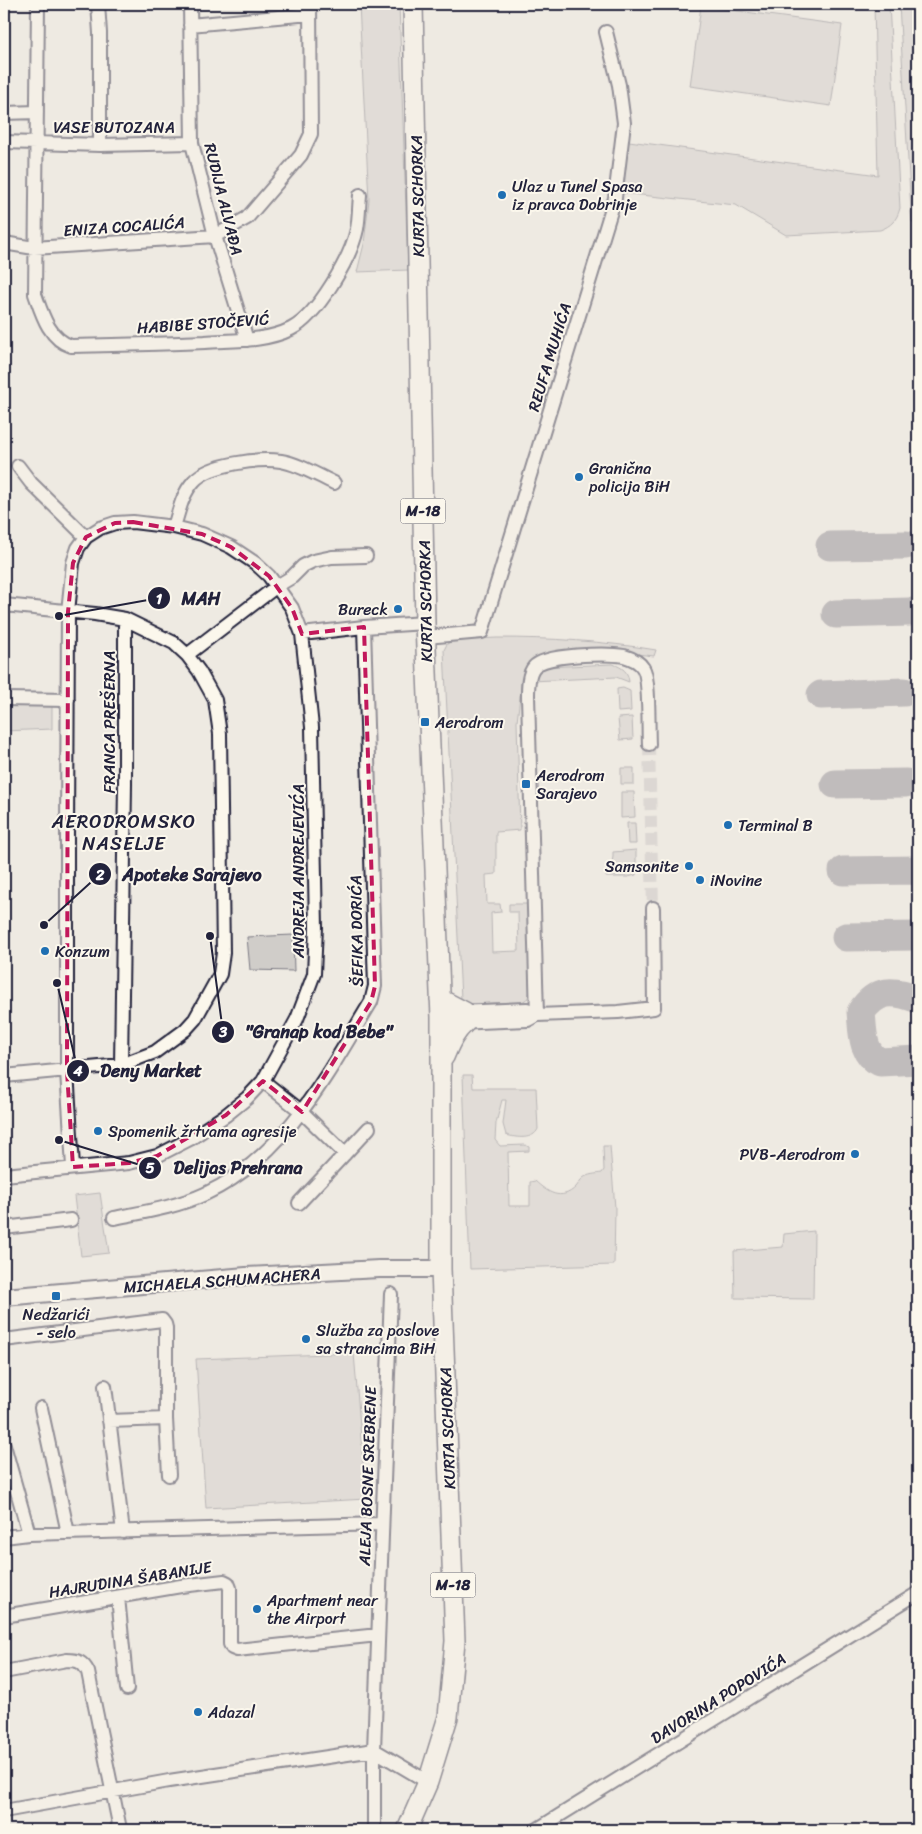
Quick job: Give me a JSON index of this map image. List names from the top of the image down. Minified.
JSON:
{"streets":{"main road":["KURTA SCHORKA","M-18","MICHAELA SCHUMACHERA"],"street":["VASE BUTOZANA","RUDIJA ALVAĐA","ENIZA COCALIĆA","HABIBE STOČEVIĆ","REUFA MUHIĆA","FRANCA PREŠERNA","ANDREJA ANDREJEVIĆA","ŠEFIKA DORIĆA","ALEJA BOSNE SREBRENE","HAJRUDINA ŠABANIJE","DAVORINA POPOVIĆA"]},"crossings":[["VASE BUTOZANA","RUDIJA ALVAĐA"],["KURTA SCHORKA","REUFA MUHIĆA"],["KURTA SCHORKA","MICHAELA SCHUMACHERA"],["RUDIJA ALVAĐA","ENIZA COCALIĆA"],["RUDIJA ALVAĐA","HABIBE STOČEVIĆ"],["ENIZA COCALIĆA","HABIBE STOČEVIĆ"],["ALEJA BOSNE SREBRENE","HAJRUDINA ŠABANIJE"]],"districts":["AERODROMSKO NASELJE"],"places":{"other":["Ulaz u Tunel Spasa iz pravca Dobrinje","Granična policija BiH","Bureck","MAH","Terminal B","Samsonite","iNovine","Apoteke Sarajevo","\"Granap kod Bebe\"","Konzum","Deny Market","Spomenik žrtvama agresije","Delijas Prehrana","PVB-Aerodrom","Služba za poslove sa strancima BiH","Apartment near the Airport","Adazal"],"transit":["Aerodrom","Aerodrom Sarajevo","Nedžarići - selo"]}}
